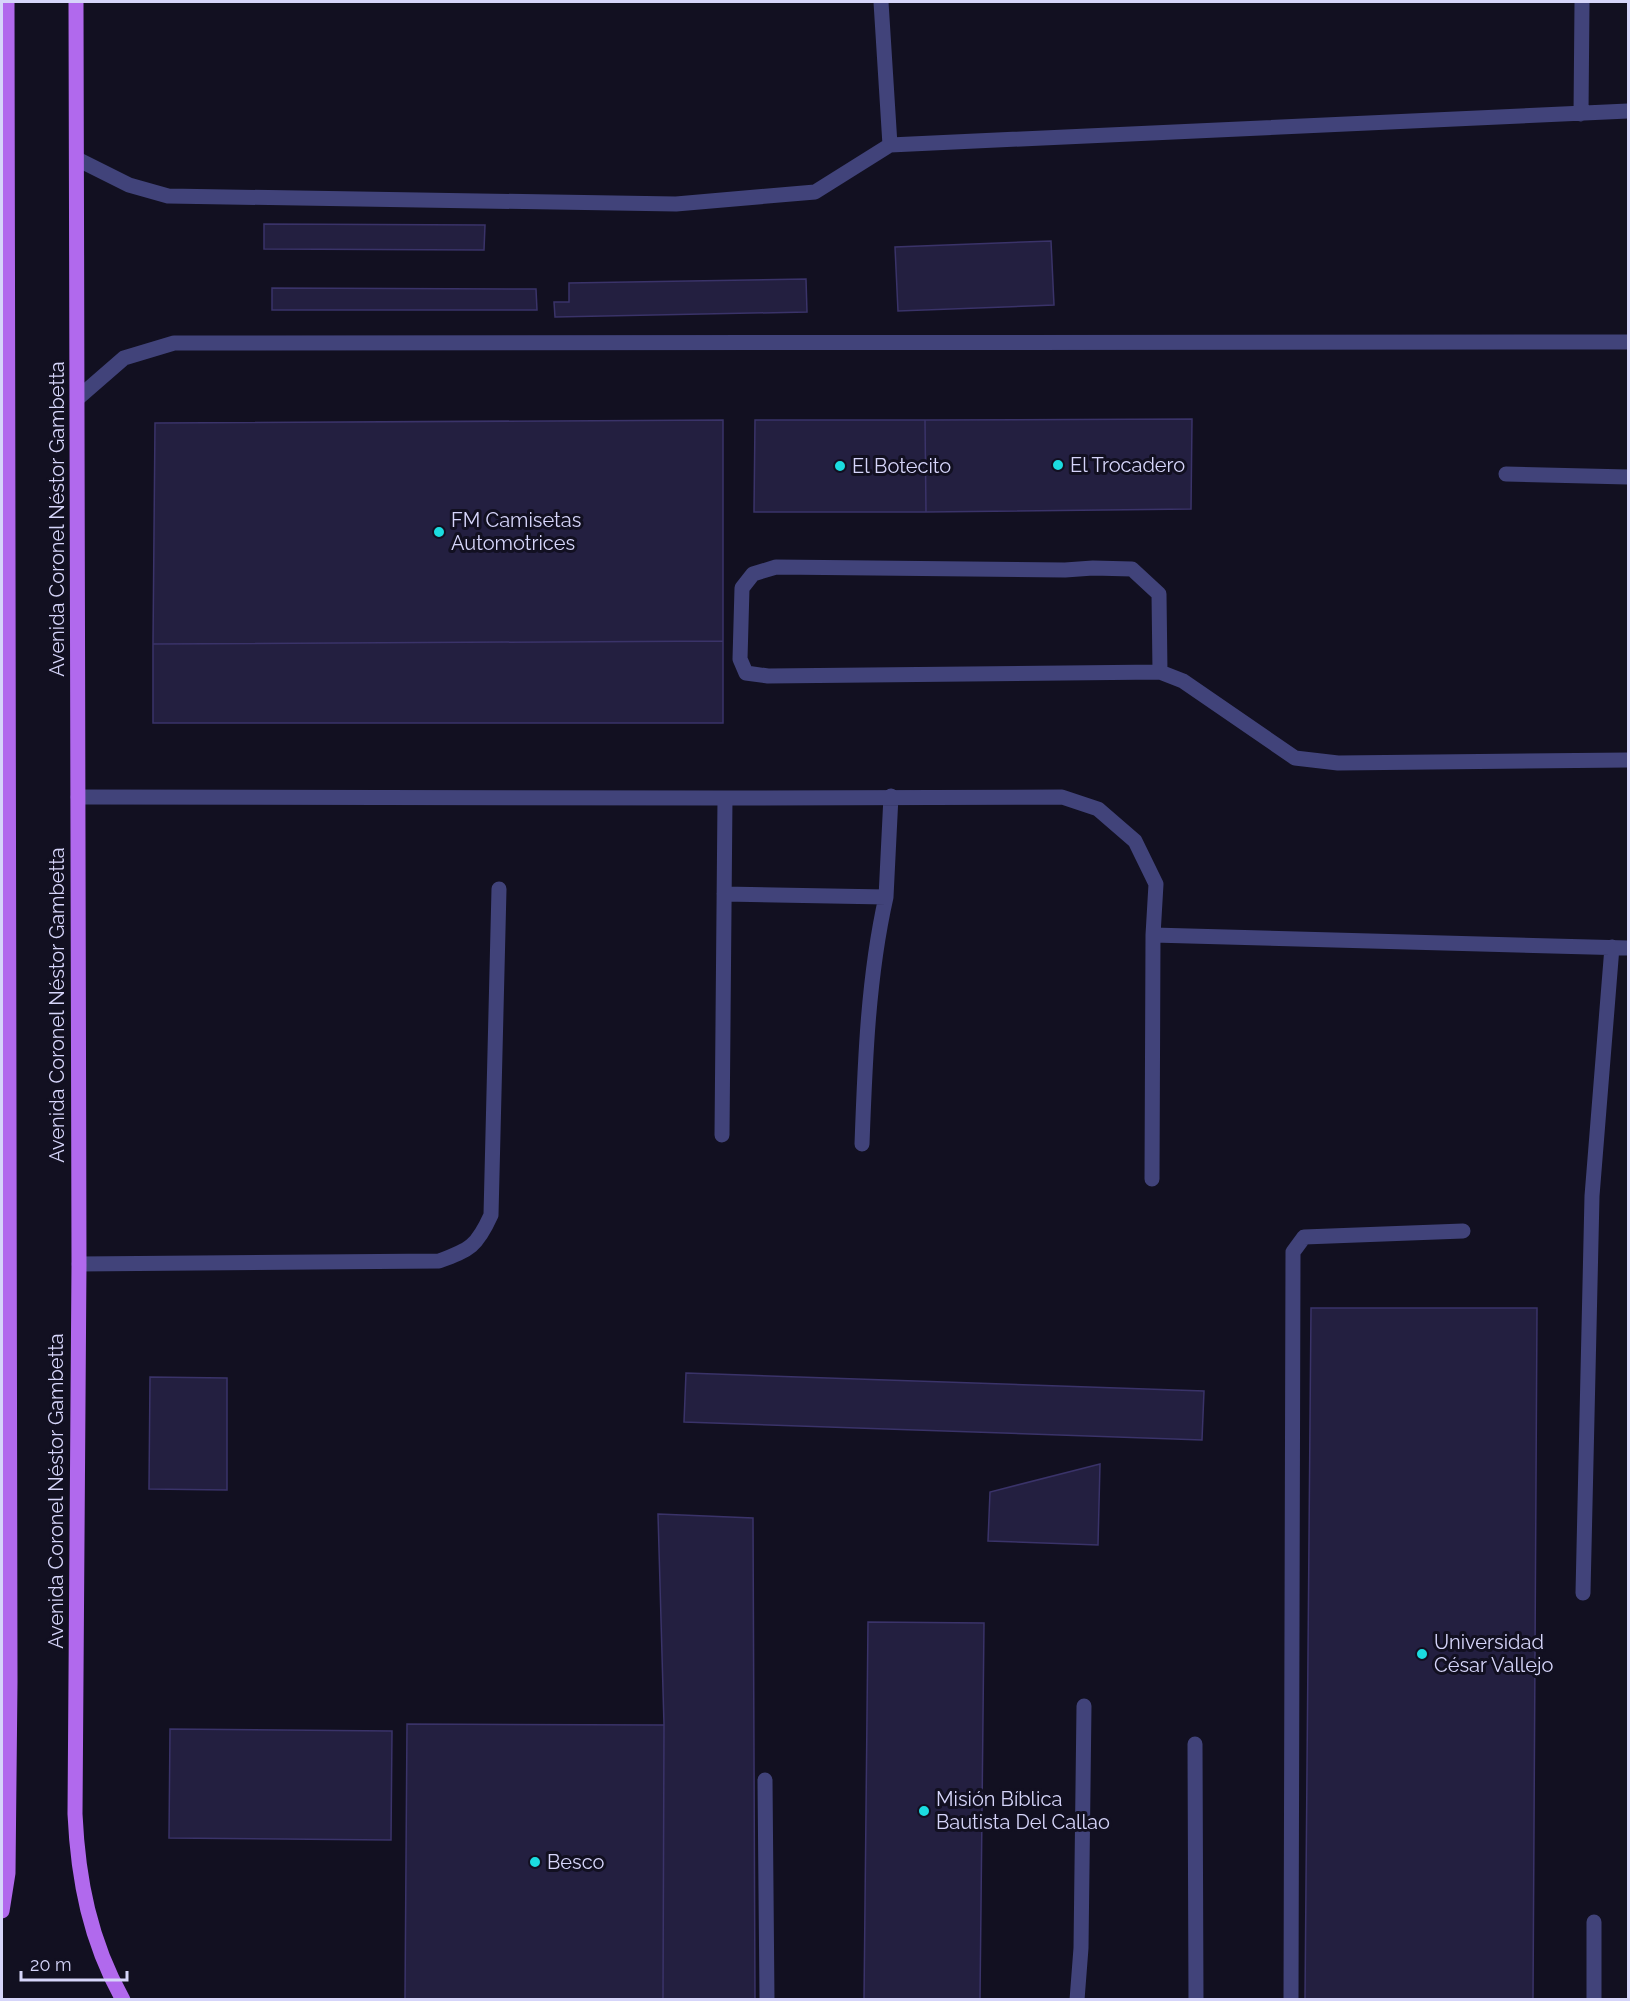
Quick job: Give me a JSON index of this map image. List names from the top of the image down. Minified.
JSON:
{"streets":{"main road":["Avenida Coronel Néstor Gambetta"]},"places":["El Trocadero","El Botecito","FM Camisetas Automotrices","Universidad César Vallejo","Misión Bíblica Bautista Del Callao","Besco"],"scale_bar":"20 m"}
